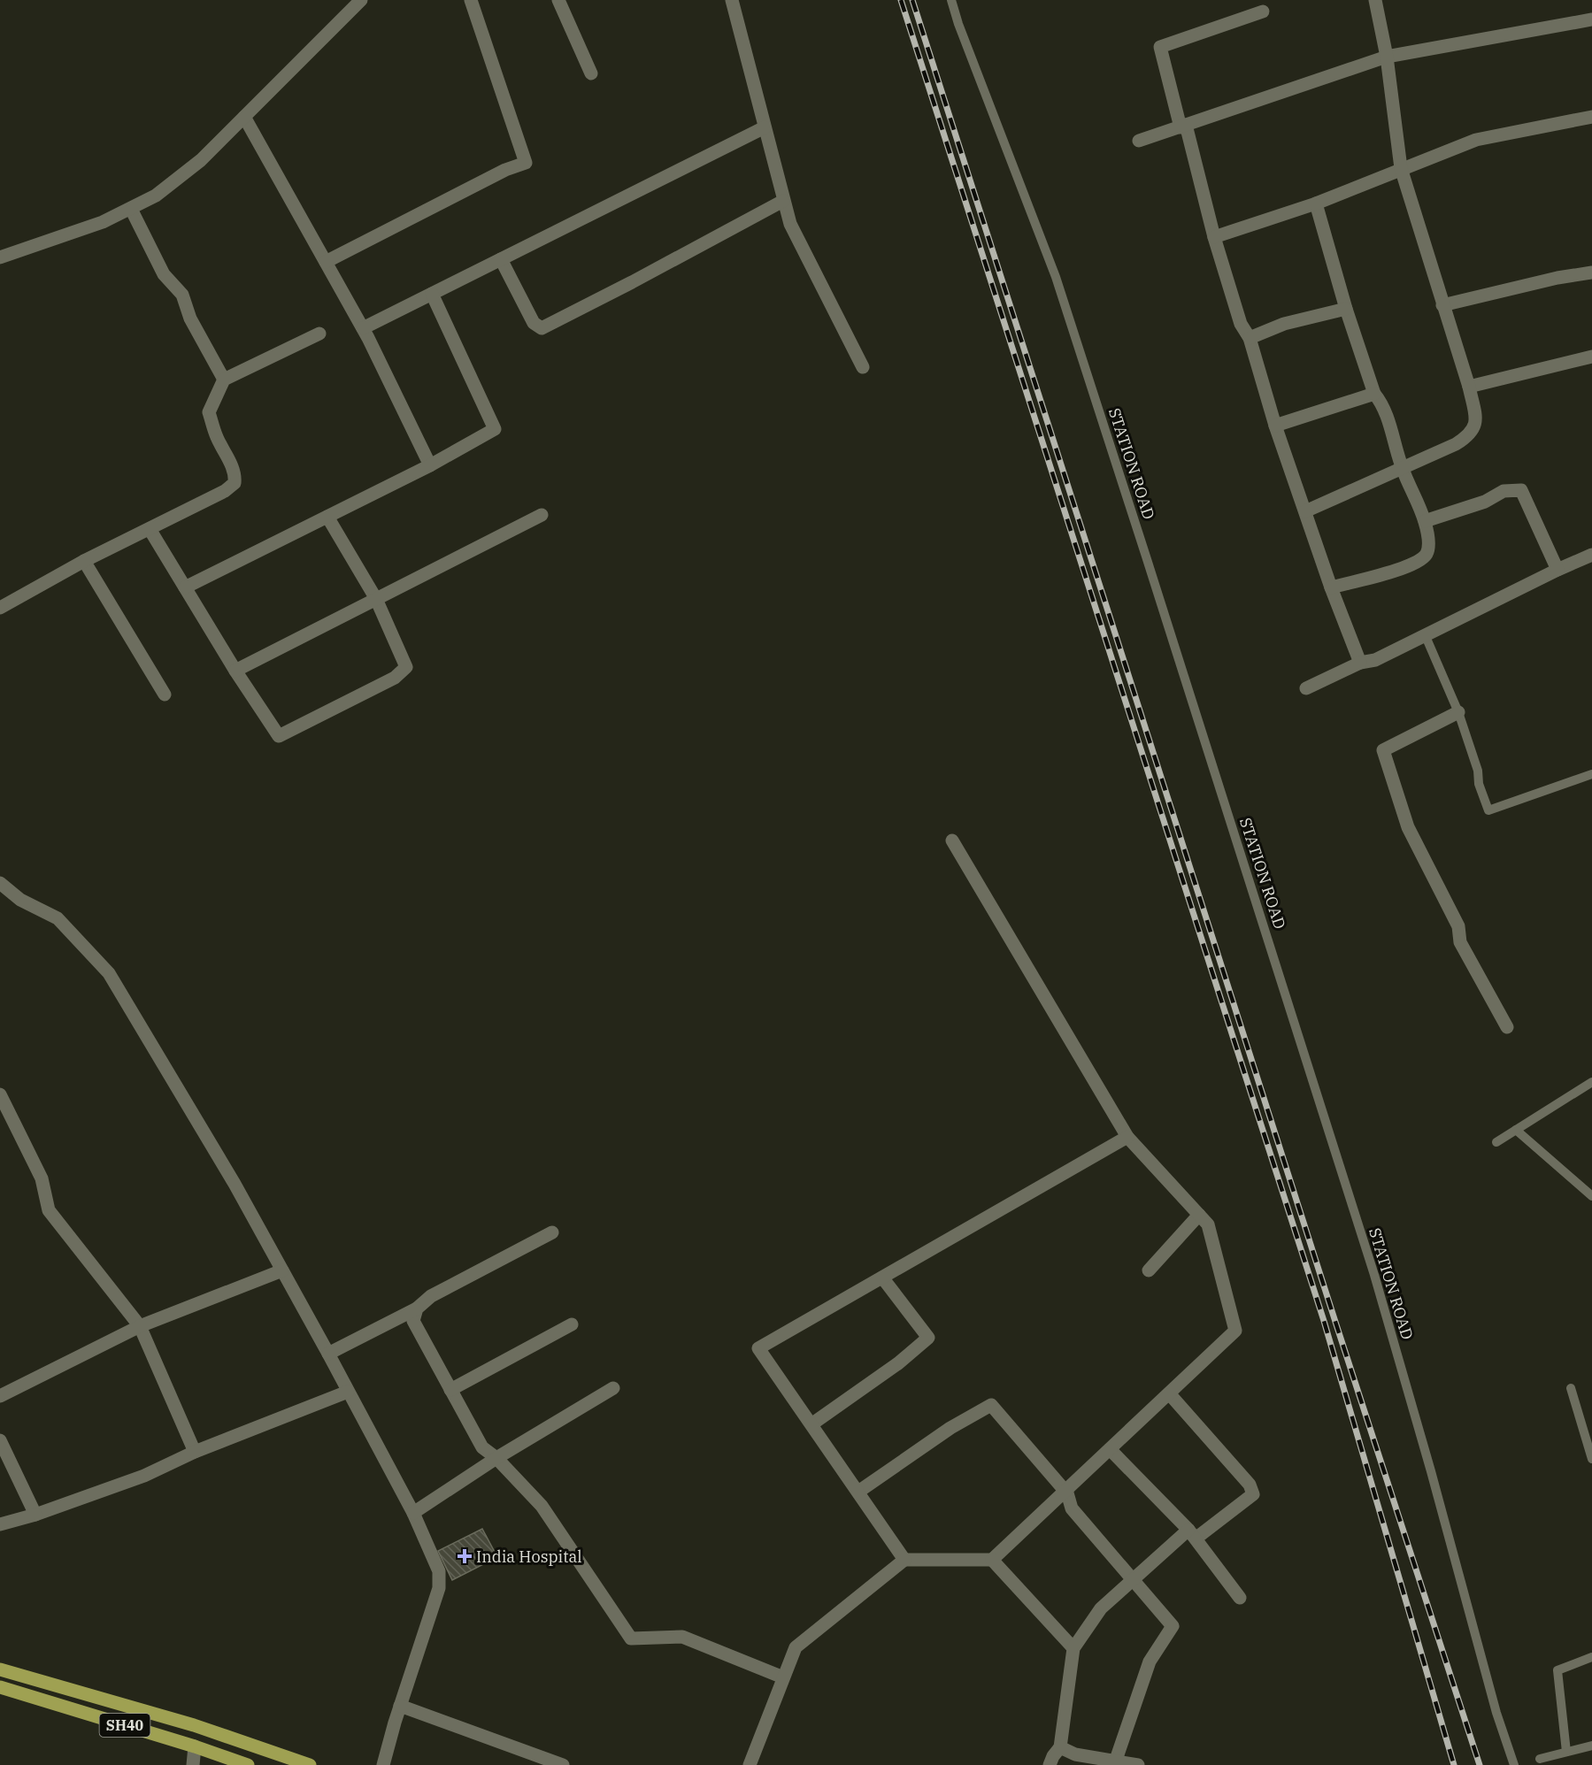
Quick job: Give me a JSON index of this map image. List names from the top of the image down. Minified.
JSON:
{"streets":{"main road":["SH40"],"lane":["STATION ROAD"]},"places":{"health":["India Hospital"]}}
